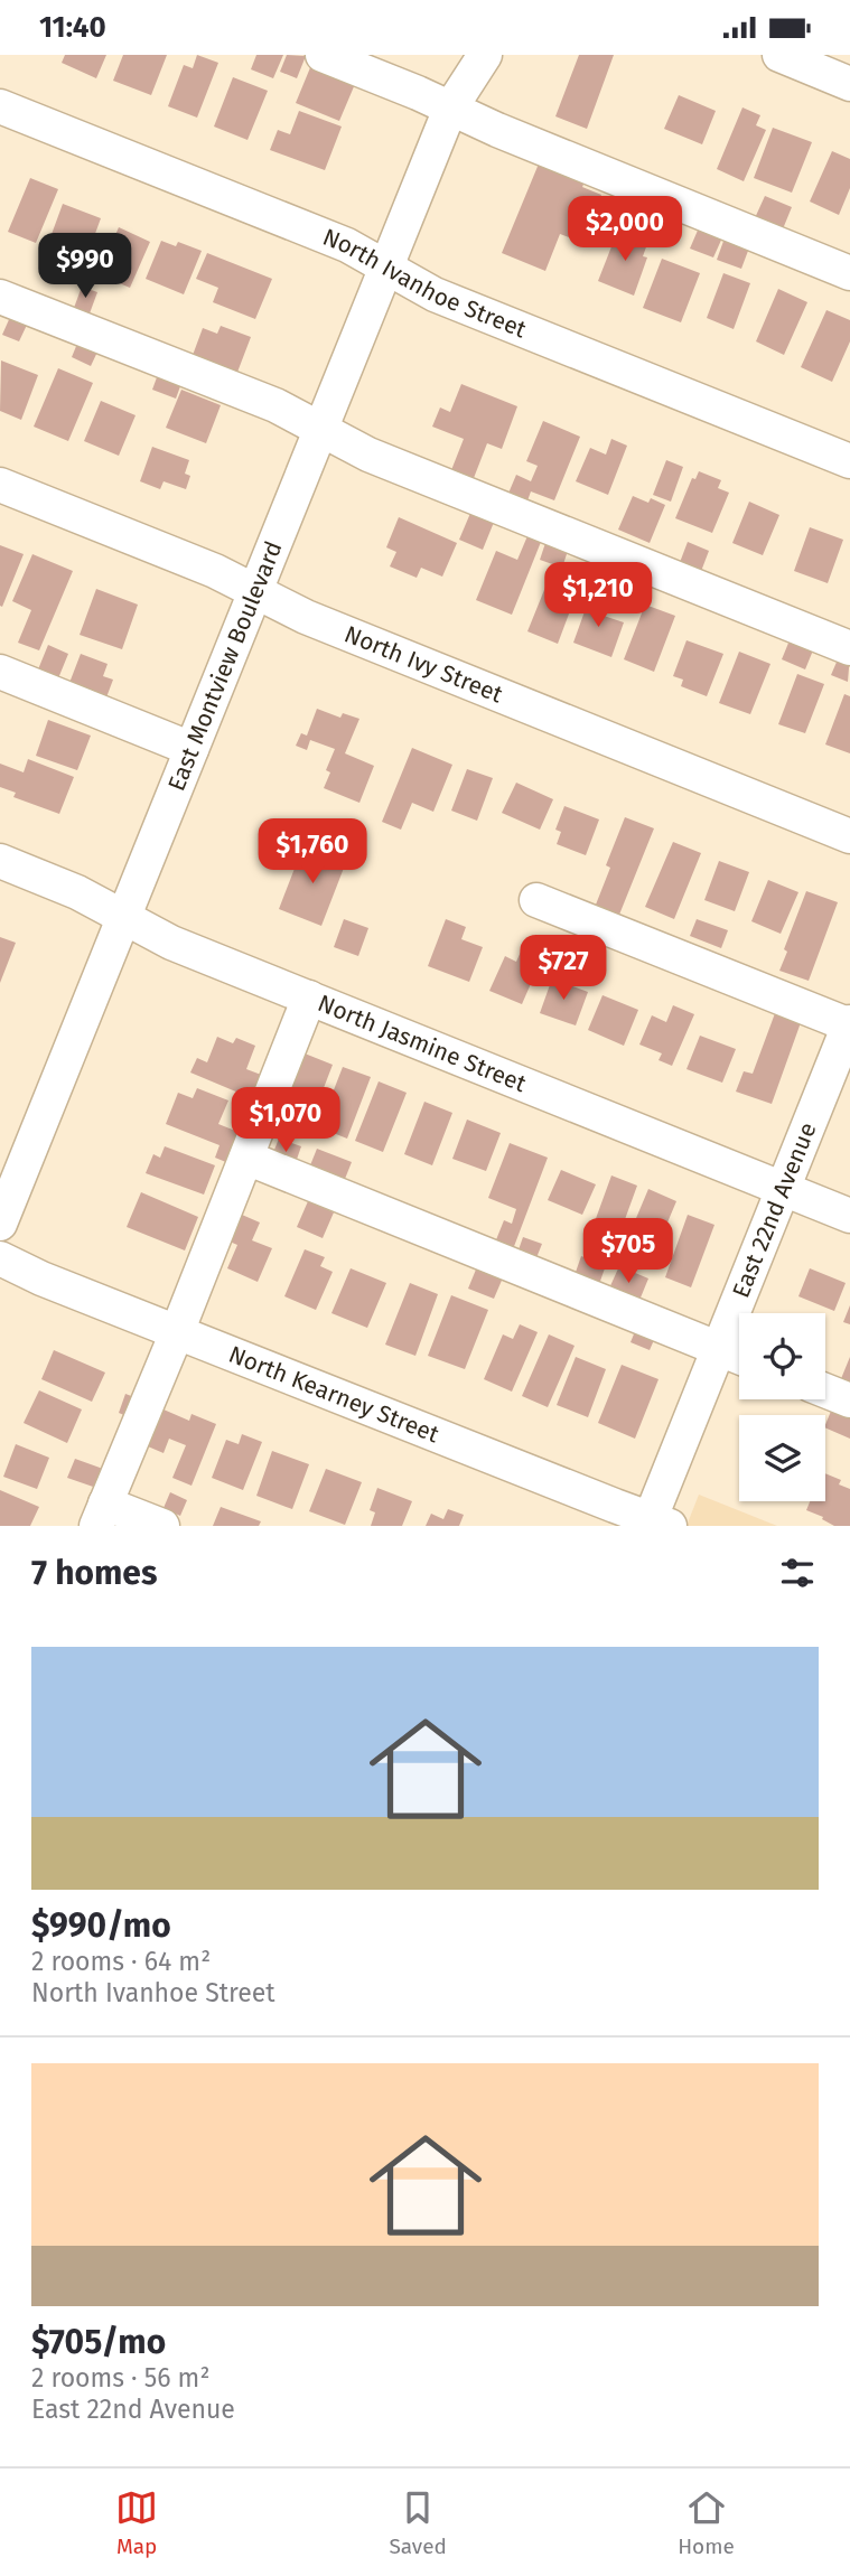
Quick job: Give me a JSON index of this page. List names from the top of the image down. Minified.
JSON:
{"streets":{"street":["North Ivanhoe Street","North Ivy Street","East Montview Boulevard","North Jasmine Street","East 22nd Avenue","North Kearney Street"]},"crossings":[["North Ivanhoe Street","East Montview Boulevard"],["North Ivy Street","East Montview Boulevard"],["East Montview Boulevard","North Jasmine Street"],["North Jasmine Street","East 22nd Avenue"],["East 22nd Avenue","North Kearney Street"]],"page":{"status":"11:40","price":["$2,000","$990","$1,210","$1,760","$727","$1,070","$705"],"heading":"7 homes","list":[{"name":"$990/mo","note":"2 rooms · 64 m² · North Ivanhoe Street"},{"name":"$705/mo","note":"2 rooms · 56 m² · East 22nd Avenue"}],"tabs":["Map","Saved","Home"]}}
